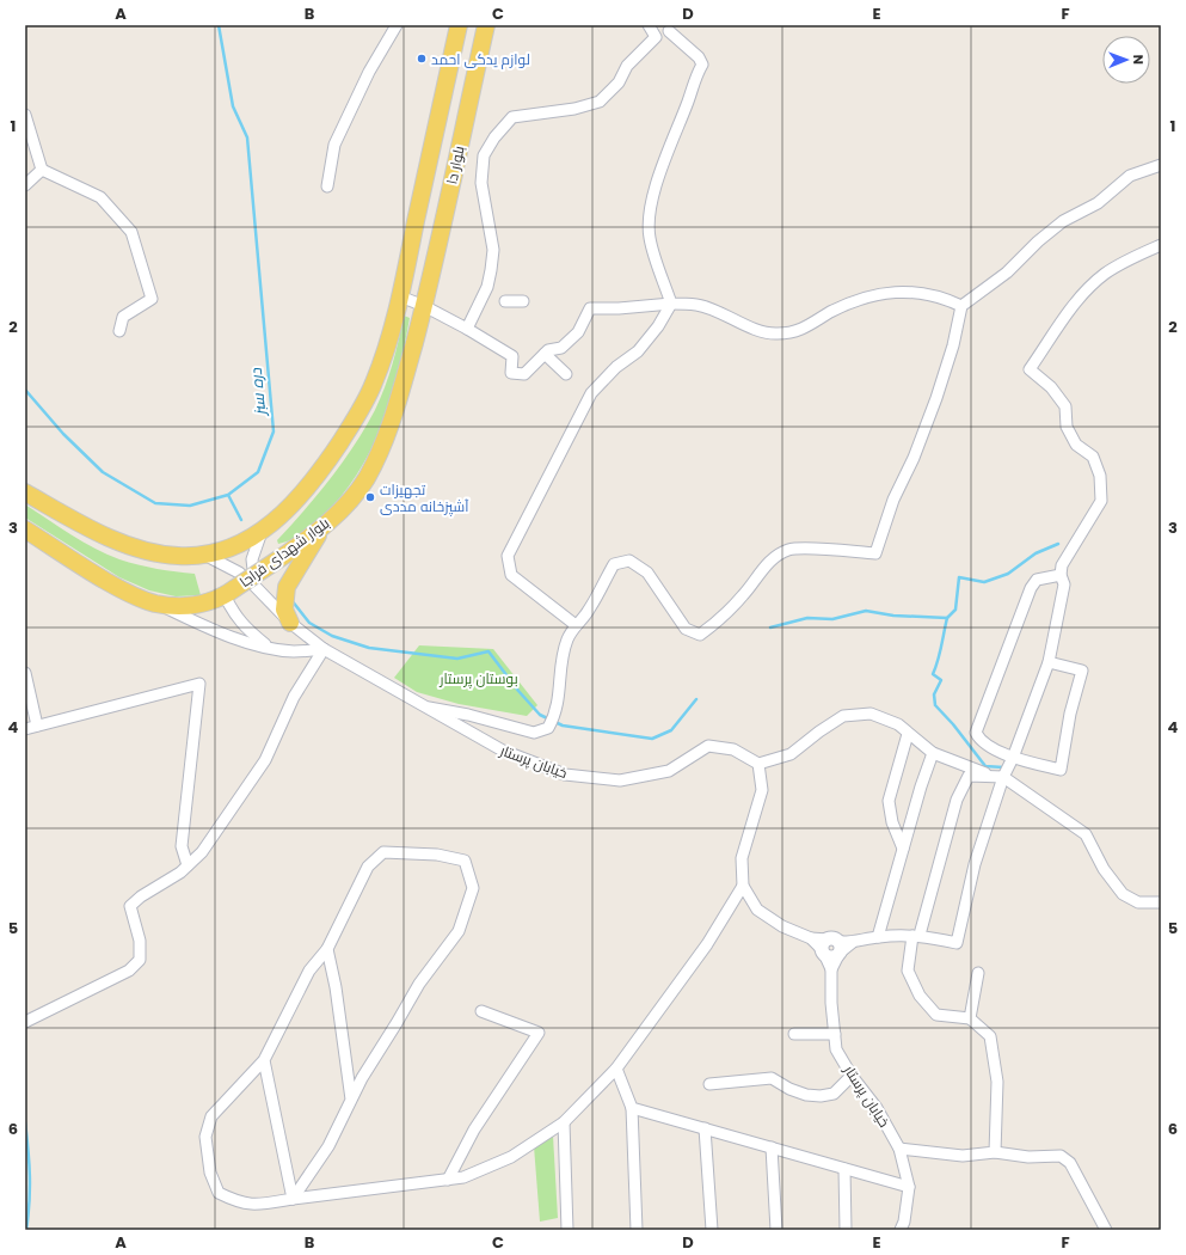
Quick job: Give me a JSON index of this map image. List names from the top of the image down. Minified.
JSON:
{"streets":{"main road":["بلوار دا","بلوار شهدای فراجا"],"street":["خیابان پرستار"]},"crossings":[["بلوار دا","بلوار شهدای فراجا"],["بلوار شهدای فراجا","خیابان پرستار"]],"water":["دره سبز"],"parks":["بوستان پرستار"],"places":["لوازم یدکی احمد","تجهیزات آشپزخانه مددی"],"north":"right","grid":{"columns":["A","B","C","D","E","F"],"rows":["1","2","3","4","5","6"]}}
